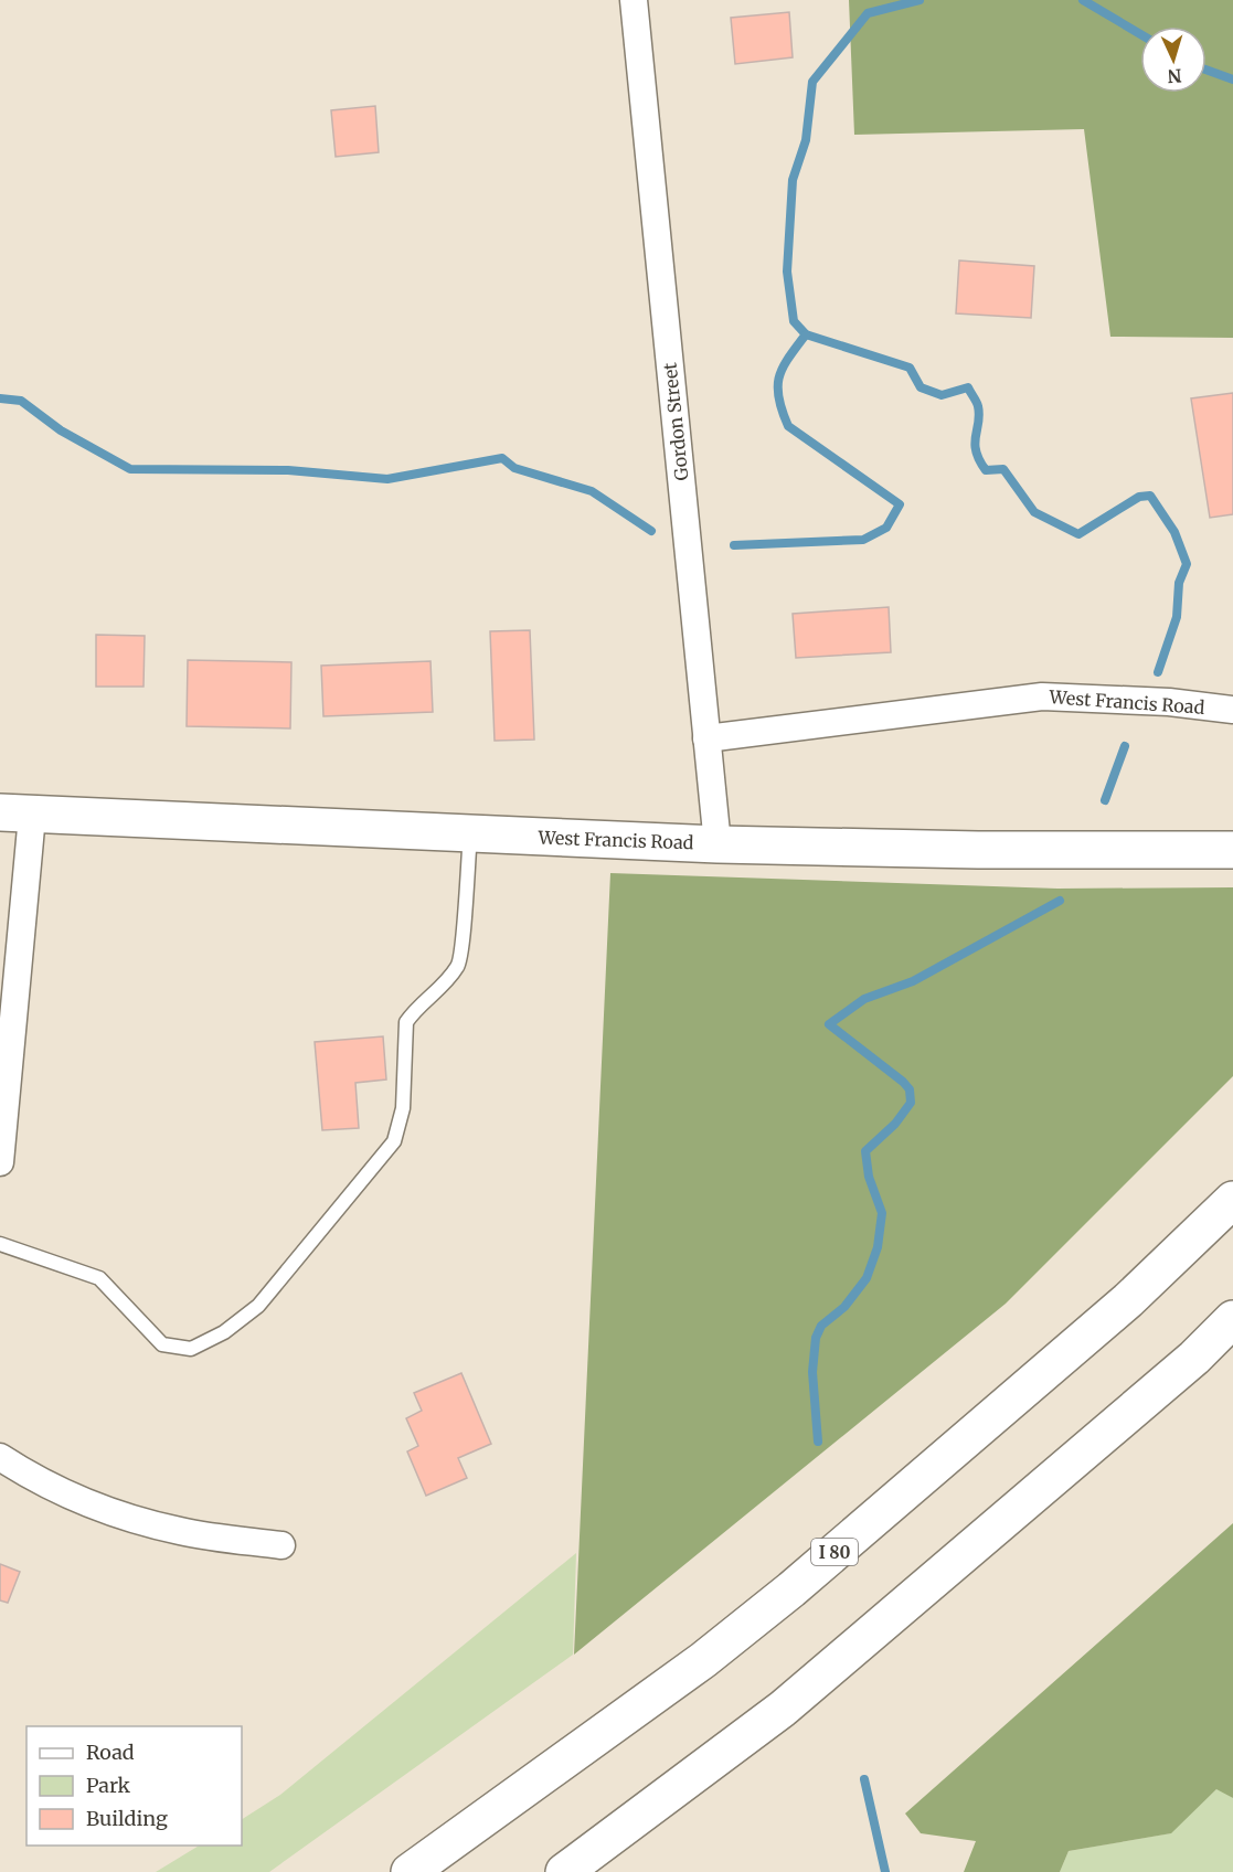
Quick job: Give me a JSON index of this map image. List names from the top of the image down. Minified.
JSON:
{"streets":{"main road":["West Francis Road","I 80"],"street":["Gordon Street"]},"crossings":[["Gordon Street","West Francis Road"]],"legend":["Road","Park","Building"],"north":"bottom"}
